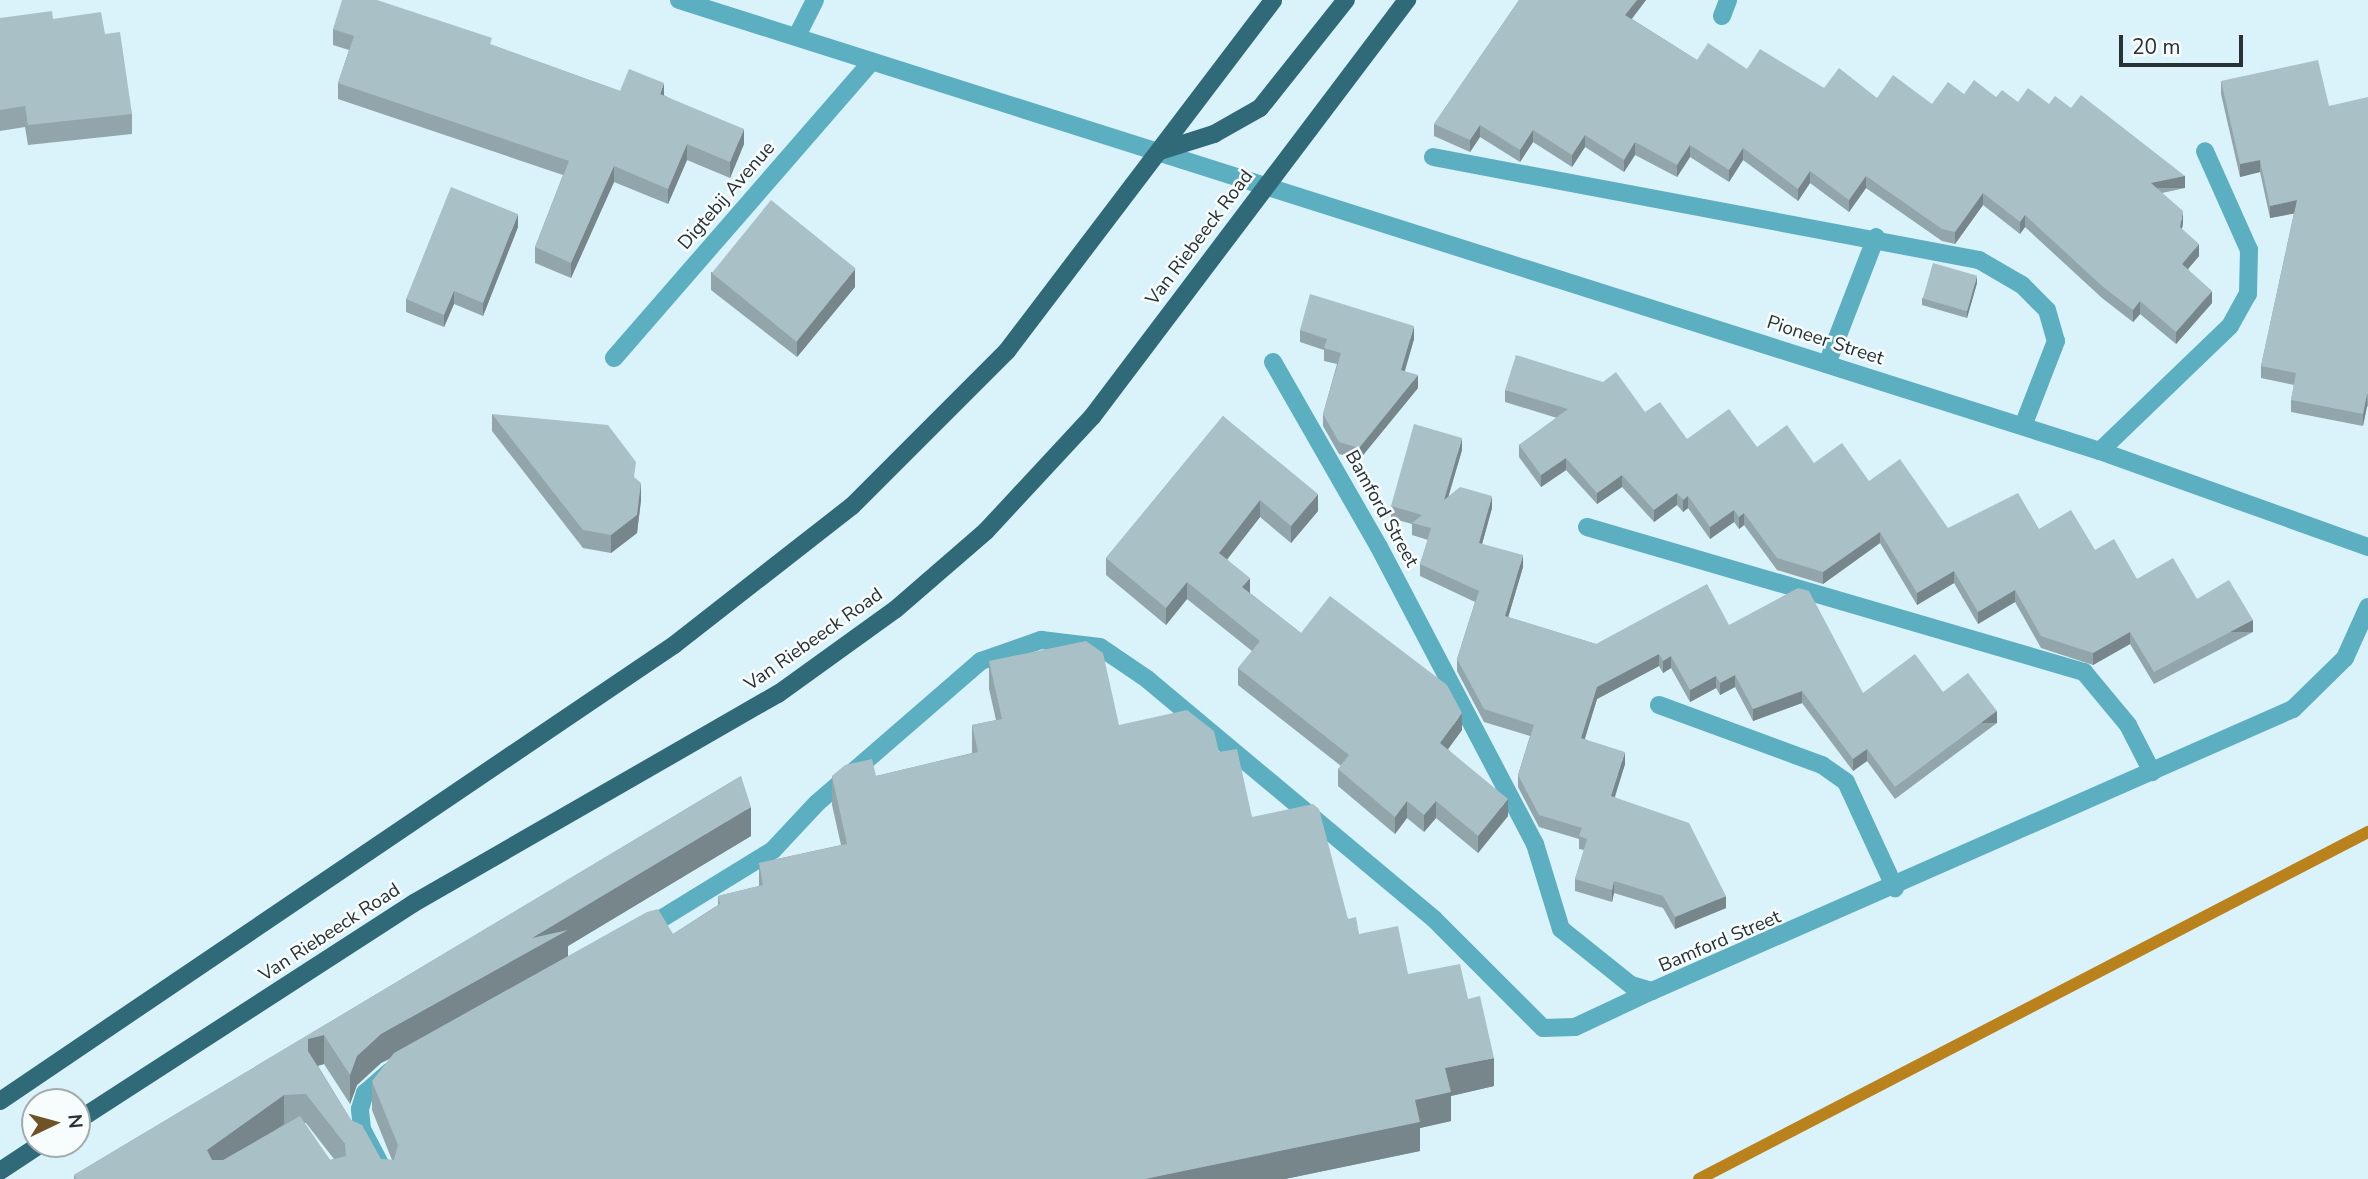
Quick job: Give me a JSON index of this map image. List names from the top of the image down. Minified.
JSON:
{"streets":{"main road":["Van Riebeeck Road"],"street":["Digtebij Avenue","Pioneer Street","Bamford Street"]},"crossings":[["Van Riebeeck Road","Pioneer Street"]],"scale_bar":"20 m","north":"right"}
